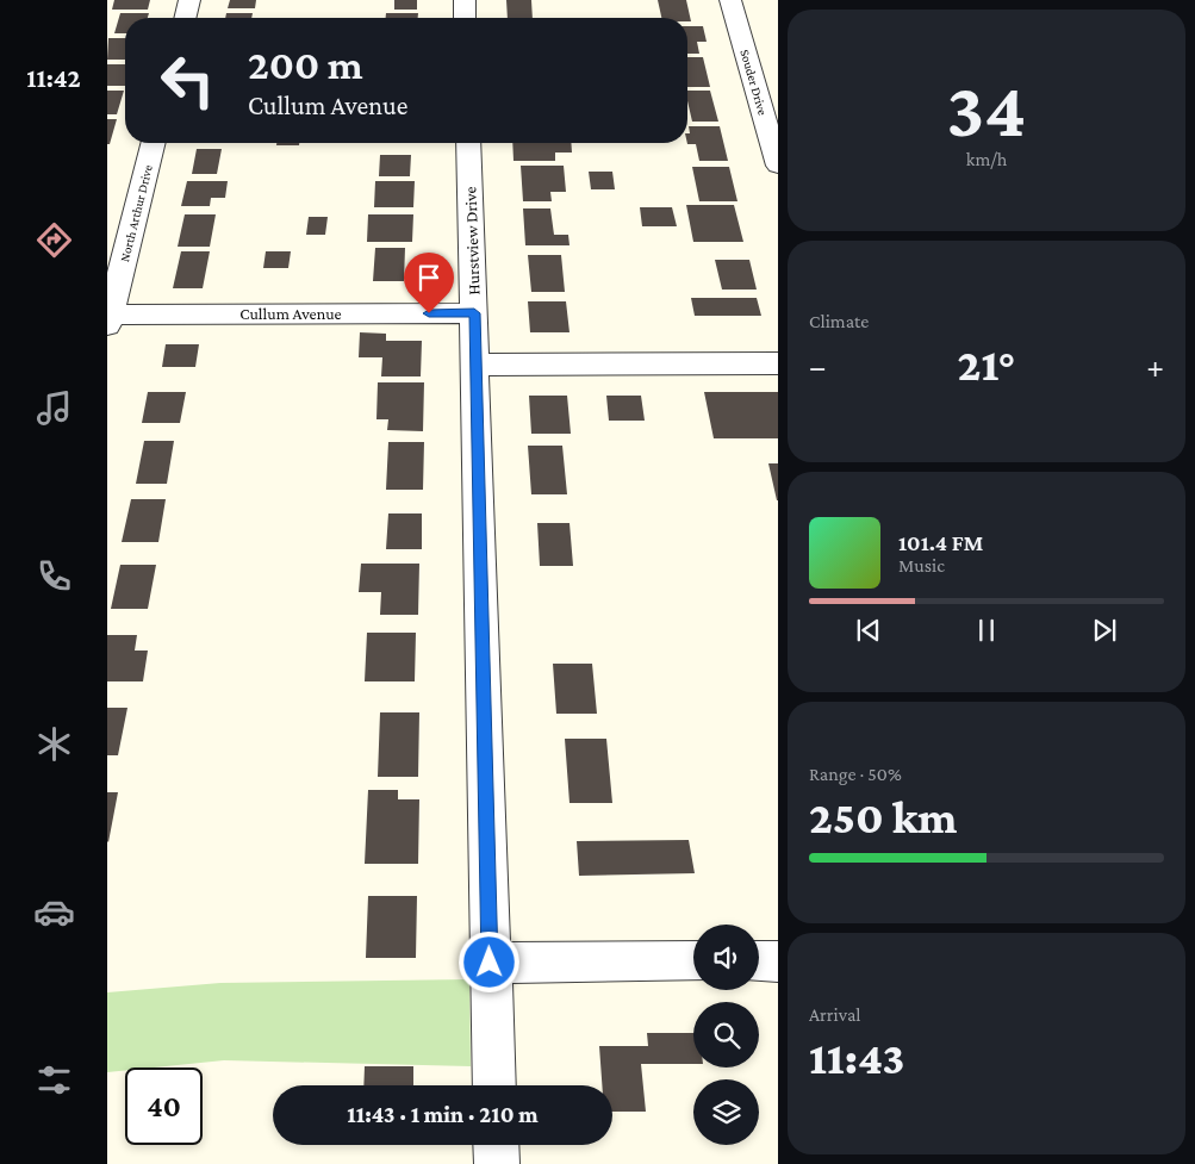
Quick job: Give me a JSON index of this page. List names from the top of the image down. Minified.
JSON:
{"streets":{"street":["Souder Drive","North Arthur Drive","Hurstview Drive","Cullum Avenue"]},"crossings":[["North Arthur Drive","Cullum Avenue"],["Hurstview Drive","Cullum Avenue"]],"page":{"tabs":"11:42","tile":[["34","km/h"],"Climate",["Range · 50%","250 km"],["Arrival","11:43"]],"turn":["200 m","Cullum Avenue"],"heat":["−","21°","+"],"song":["101.4 FM","Music"],"limit":"40","trip":"11:43 · 1 min · 210 m"}}
